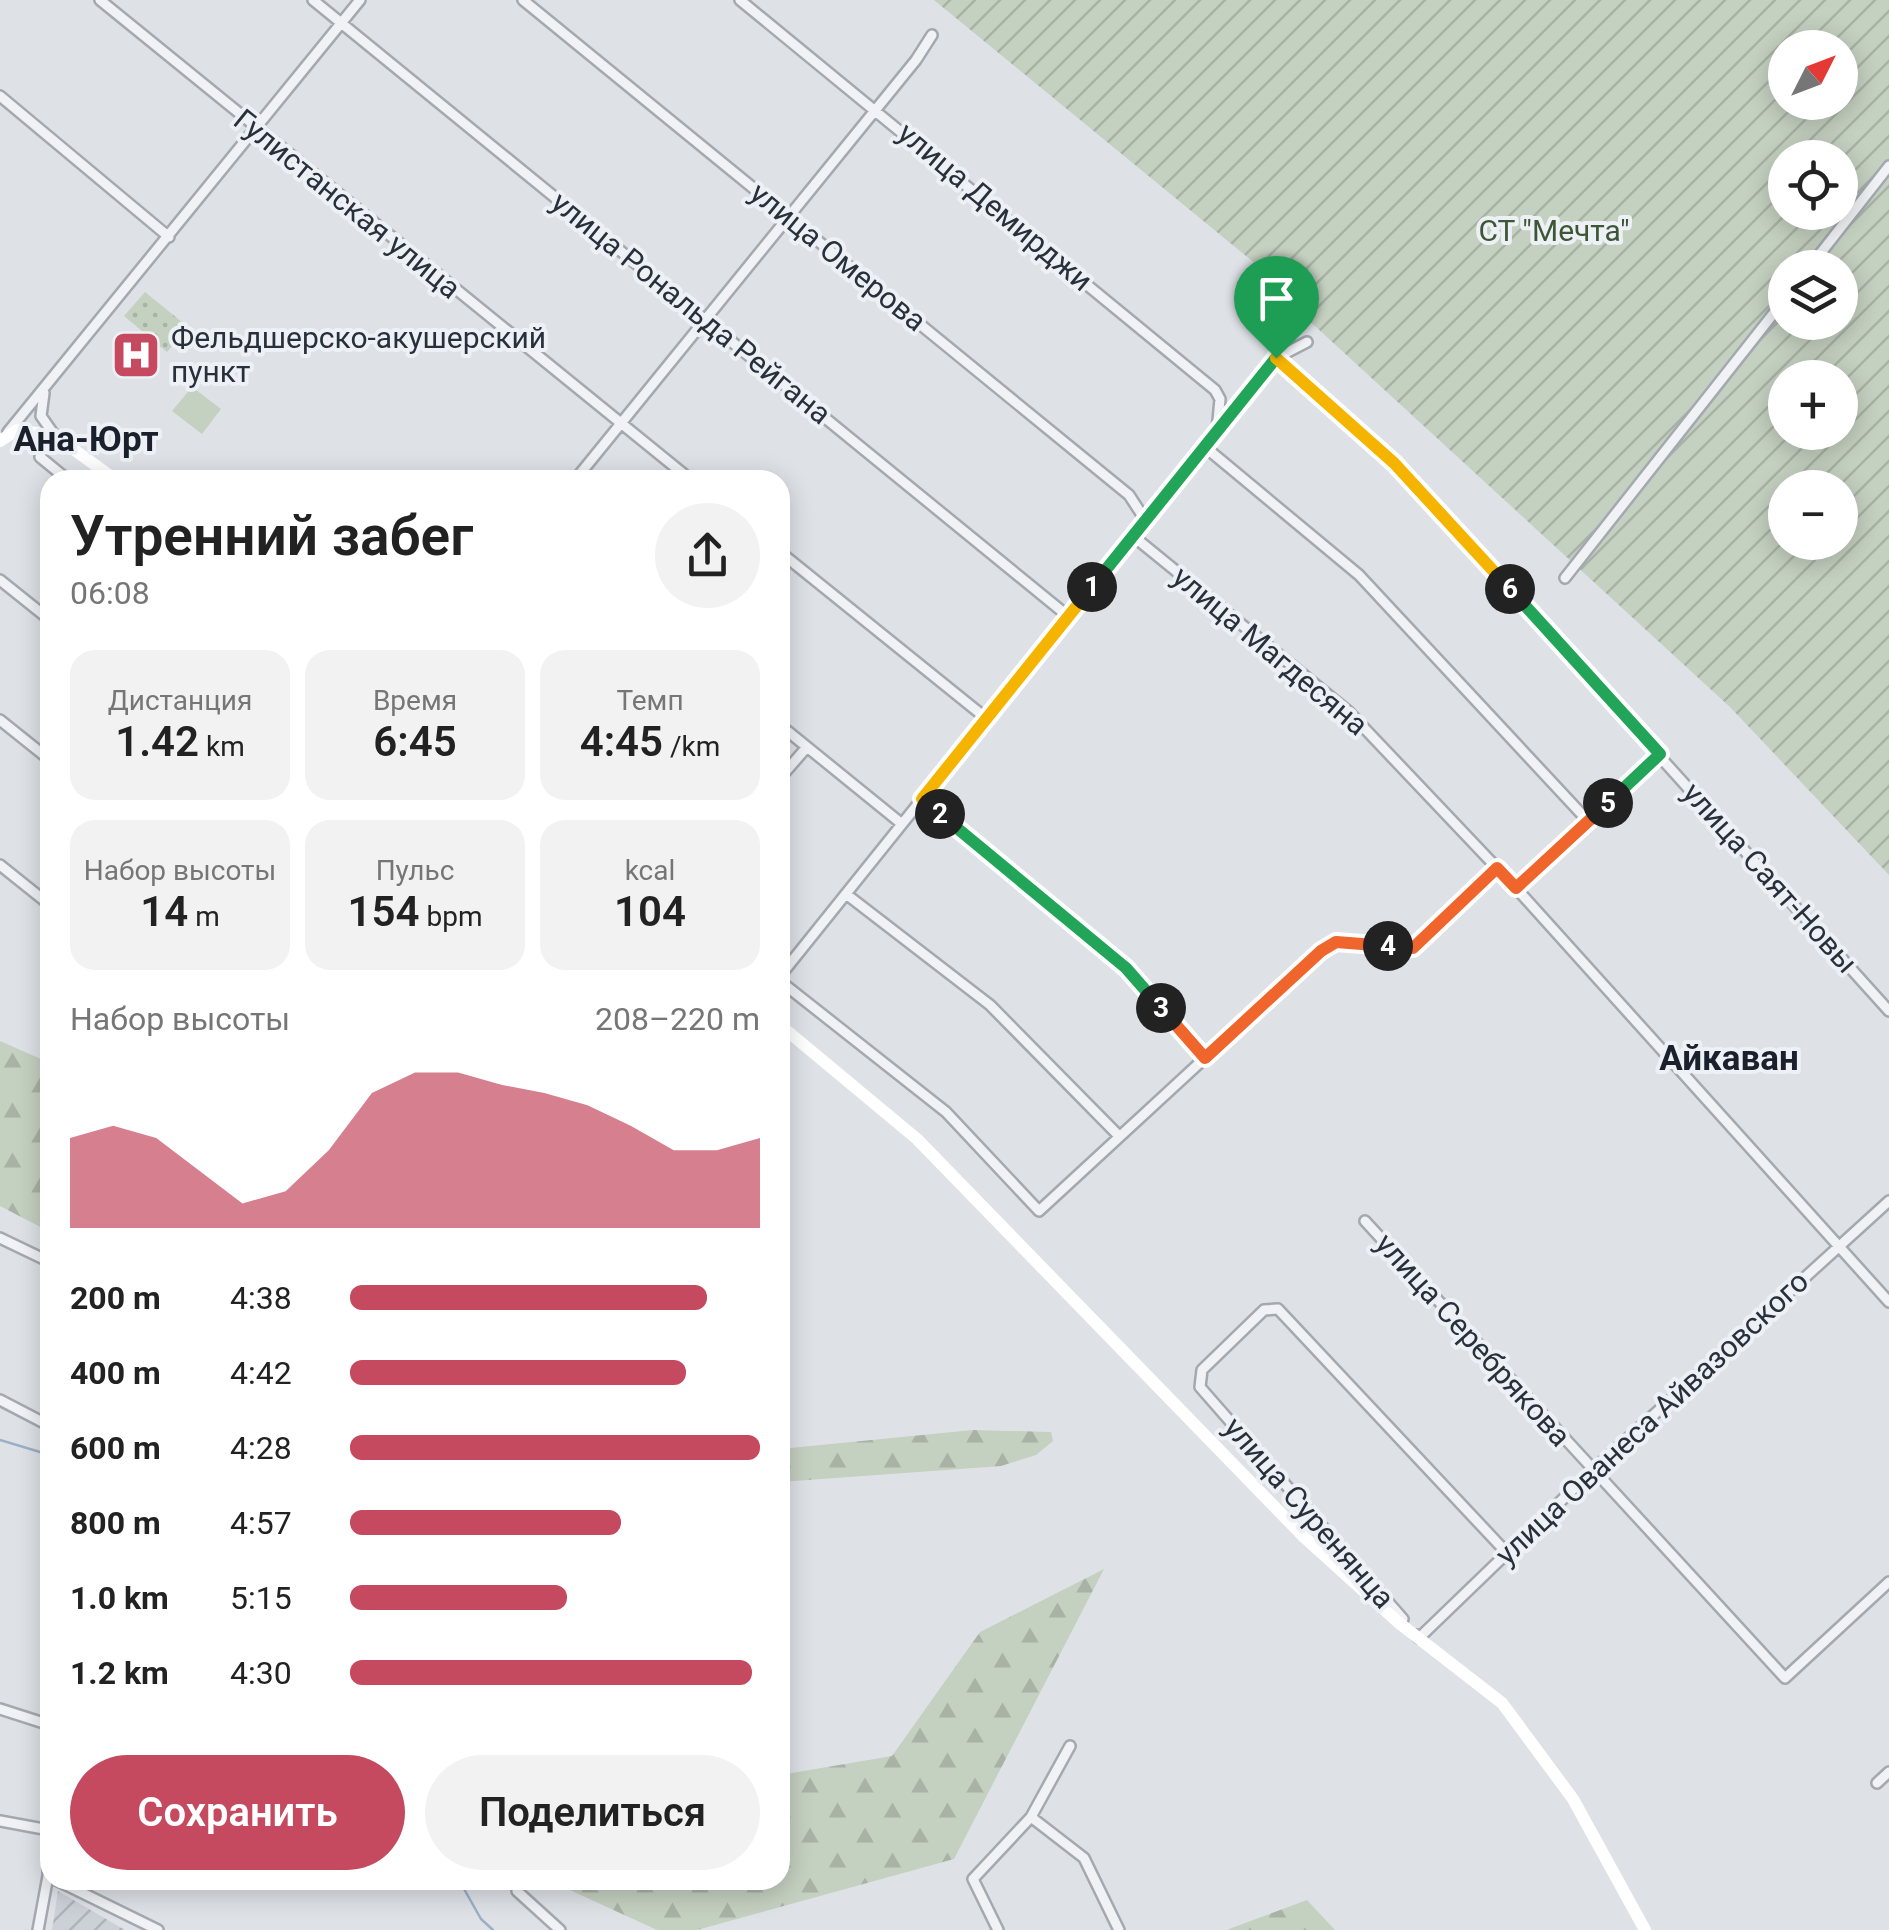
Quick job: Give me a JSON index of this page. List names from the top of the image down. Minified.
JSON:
{"streets":{"street":["Гулистанская улица","улица Демирджи","улица Омерова","улица Рональда Рейгана","улица Магдесяна","улица Саят-Новы","улица Серебрякова","улица Ованеса Айвазовского","улица Суренянца"]},"crossings":[["улица Магдесяна","улица Ованеса Айвазовского"],["улица Серебрякова","улица Ованеса Айвазовского"],["улица Ованеса Айвазовского","улица Суренянца"]],"districts":["Ана-Юрт","Айкаван"],"parks":["СТ \"Мечта\""],"places":{"hospital":["Фельдшерско-акушерский пункт"]},"north":"top right","page":{"map_buttons":["+","−"],"heading":["Утренний забег","06:08"],"pins":["1","6","5","2","4","3"],"stats":[["Дистанция","1.42 km"],["Время","6:45"],["Темп","4:45 /km"],["Набор высоты","14 m"],["Пульс","154 bpm"],["kcal","104"]],"chart":["Набор высоты","208–220 m"],"list":[{"name":"200 m","note":"4:38"},{"name":"400 m","note":"4:42"},{"name":"600 m","note":"4:28"},{"name":"800 m","note":"4:57"},{"name":"1.0 km","note":"5:15"},{"name":"1.2 km","note":"4:30"}],"buttons":["Сохранить","Поделиться"]}}
